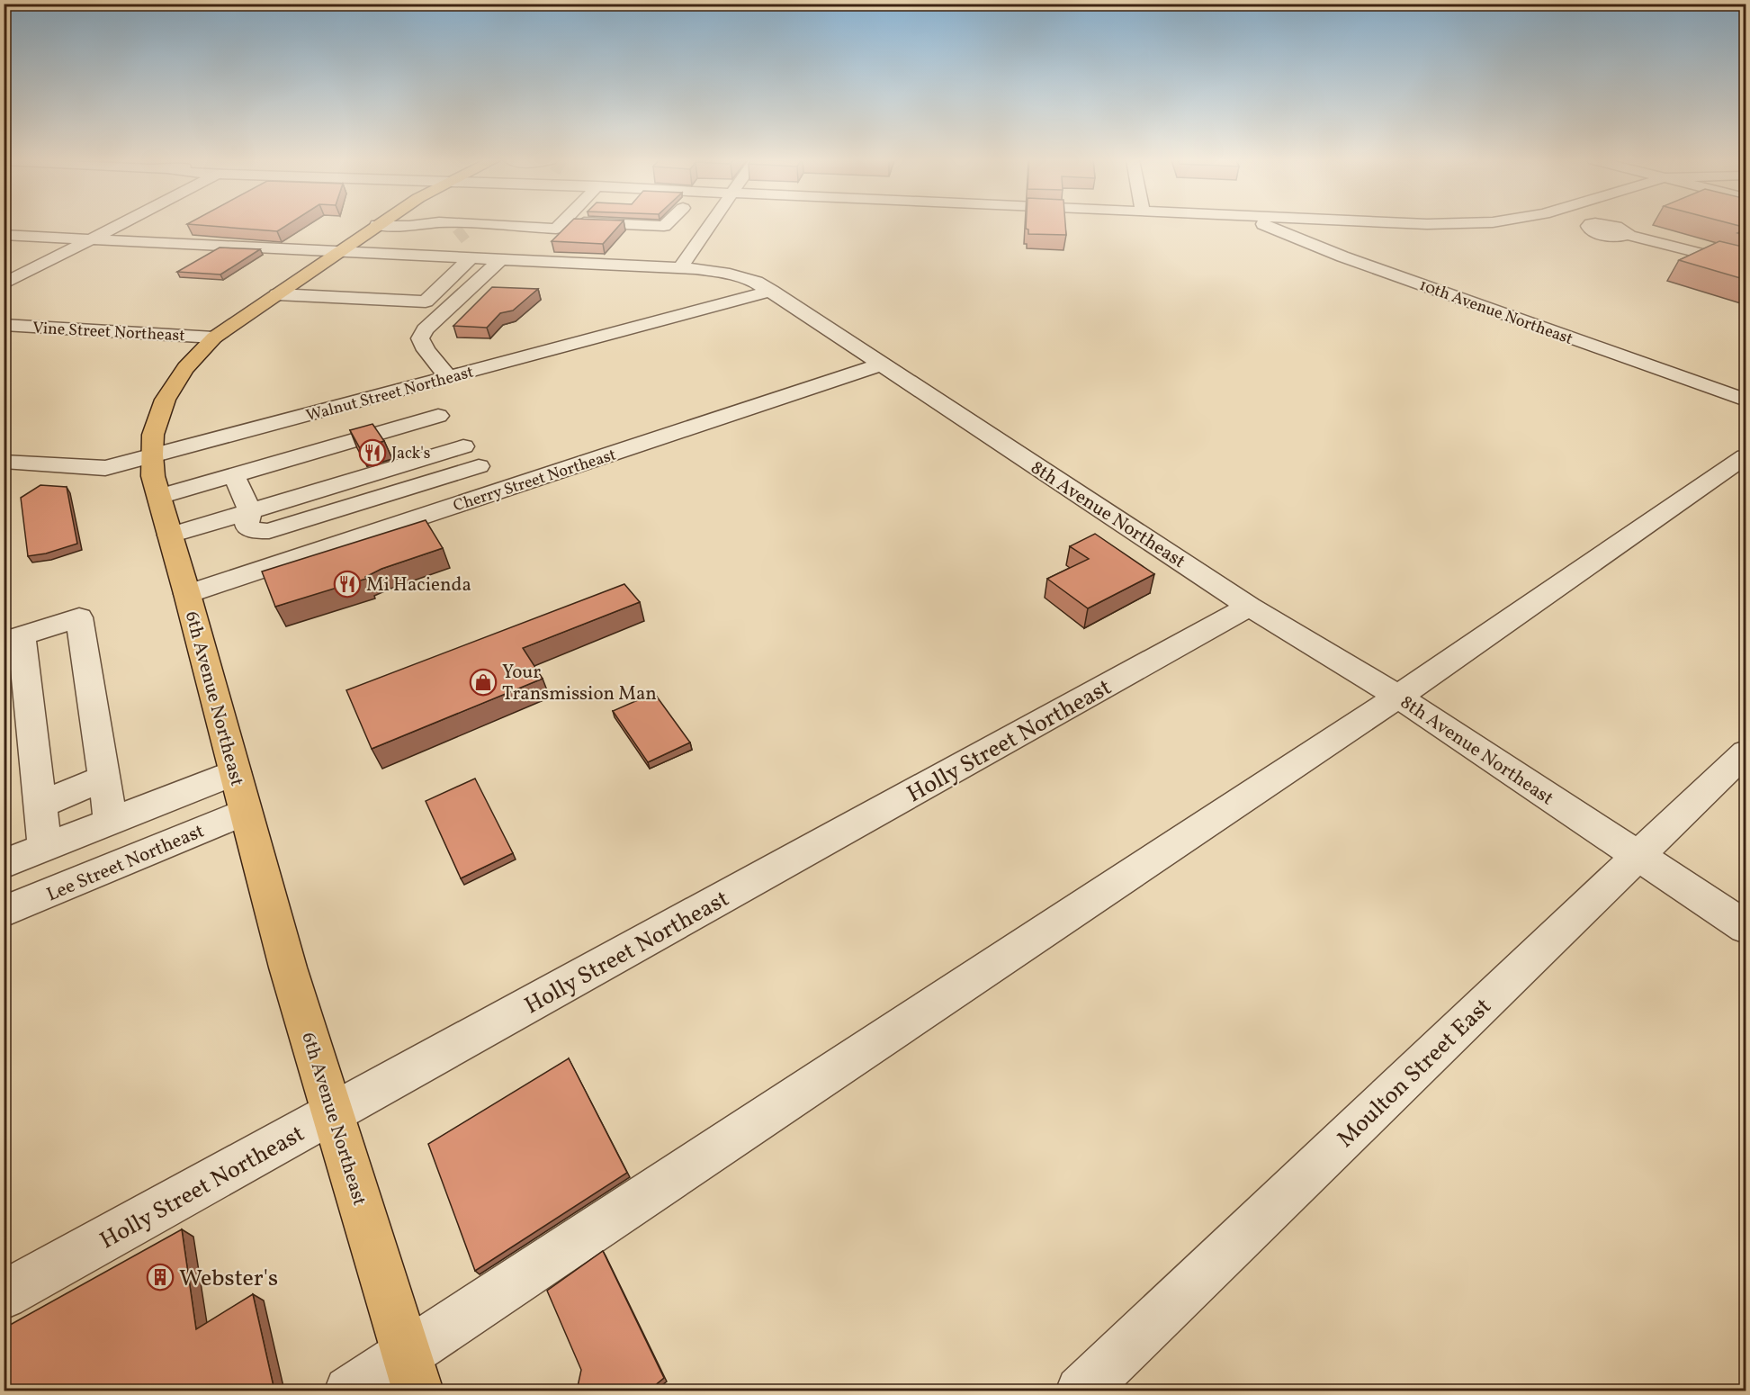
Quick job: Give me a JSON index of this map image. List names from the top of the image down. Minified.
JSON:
{"streets":{"main road":["6th Avenue Northeast"],"street":["10th Avenue Northeast","Vine Street Northeast","Walnut Street Northeast","Cherry Street Northeast","8th Avenue Northeast","Holly Street Northeast","Lee Street Northeast","Moulton Street East"]},"crossings":[["Vine Street Northeast","6th Avenue Northeast"],["Walnut Street Northeast","8th Avenue Northeast"],["Walnut Street Northeast","6th Avenue Northeast"],["Cherry Street Northeast","8th Avenue Northeast"],["Cherry Street Northeast","6th Avenue Northeast"],["8th Avenue Northeast","Holly Street Northeast"],["8th Avenue Northeast","Moulton Street East"],["6th Avenue Northeast","Holly Street Northeast"],["6th Avenue Northeast","Lee Street Northeast"]],"places":{"restaurant":["Jack's","Mi Hacienda"],"shop":["Your Transmission Man"],"building":["Webster's"]}}
